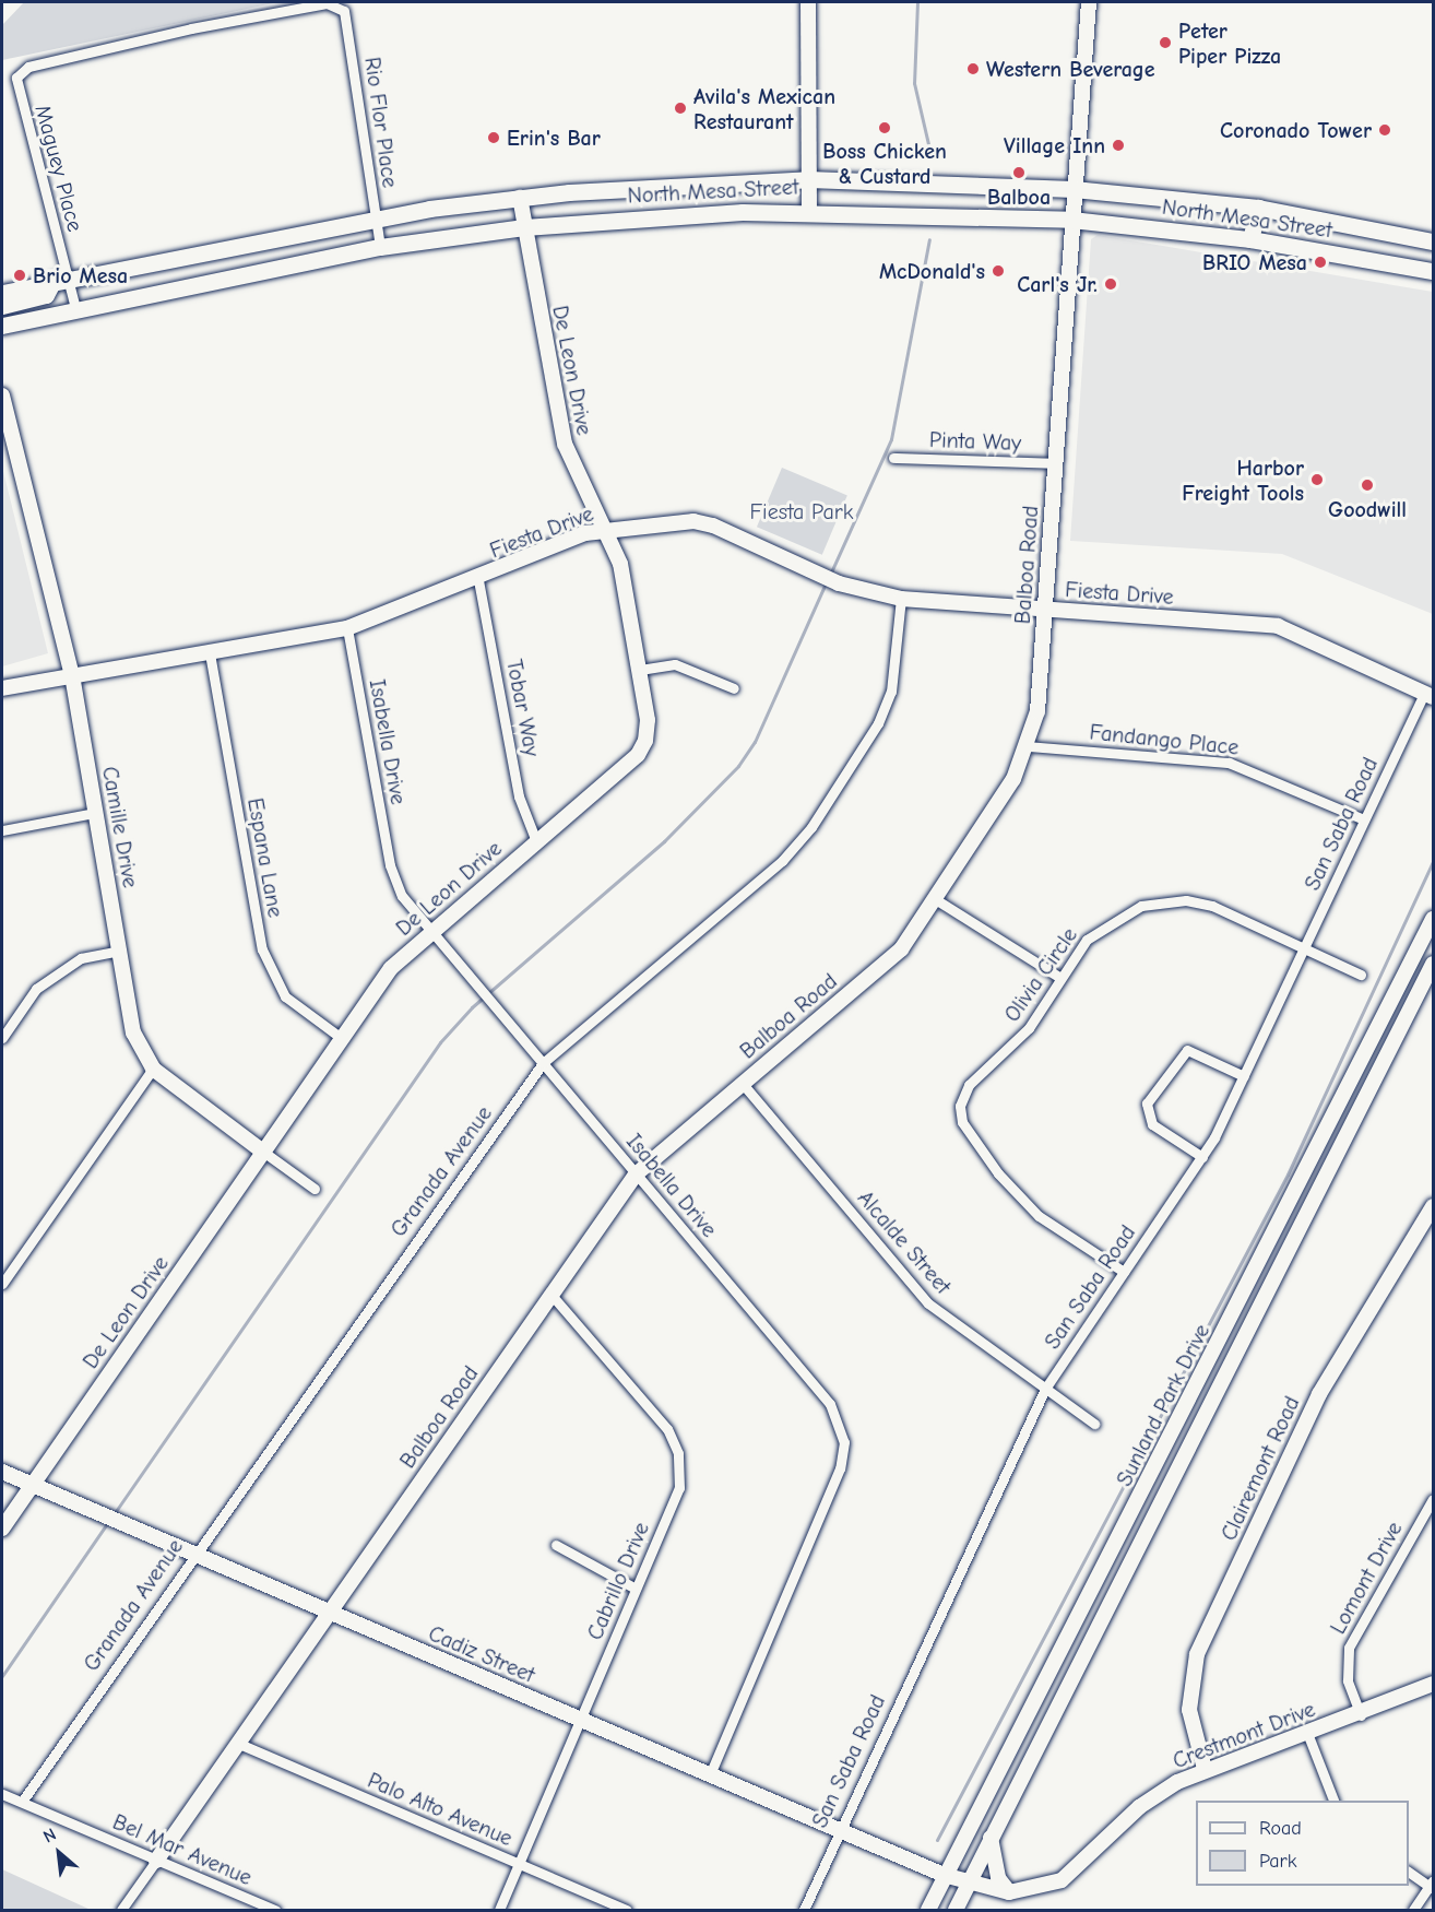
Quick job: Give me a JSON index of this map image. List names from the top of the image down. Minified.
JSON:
{"streets":{"main road":["North Mesa Street"],"street":["Rio Flor Place","Maguey Place","De Leon Drive","Pinta Way","Fiesta Drive","Balboa Road","Tobar Way","Fandango Place","Isabella Drive","San Saba Road","Camille Drive","Espana Lane","Olivia Circle","Granada Avenue","Alcalde Street","Sunland Park Drive","Clairemont Road","Lomont Drive","Cabrillo Drive","Cadiz Street","Crestmont Drive","Palo Alto Avenue","Bel Mar Avenue"]},"crossings":[["Rio Flor Place","Maguey Place"],["Rio Flor Place","North Mesa Street"],["Maguey Place","North Mesa Street"],["North Mesa Street","De Leon Drive"],["North Mesa Street","Balboa Road"],["De Leon Drive","Fiesta Drive"],["De Leon Drive","Tobar Way"],["De Leon Drive","Isabella Drive"],["De Leon Drive","Camille Drive"],["De Leon Drive","Espana Lane"],["De Leon Drive","Cadiz Street"],["Pinta Way","Balboa Road"],["Fiesta Drive","Balboa Road"],["Fiesta Drive","Tobar Way"],["Fiesta Drive","Isabella Drive"],["Fiesta Drive","San Saba Road"],["Fiesta Drive","Camille Drive"],["Fiesta Drive","Espana Lane"],["Fiesta Drive","Granada Avenue"],["Balboa Road","Fandango Place"],["Balboa Road","Isabella Drive"],["Balboa Road","Alcalde Street"],["Balboa Road","Cabrillo Drive"],["Balboa Road","Cadiz Street"],["Balboa Road","Palo Alto Avenue"],["Balboa Road","Bel Mar Avenue"],["Fandango Place","San Saba Road"],["Isabella Drive","Granada Avenue"],["Isabella Drive","Cadiz Street"],["San Saba Road","Olivia Circle"],["San Saba Road","Alcalde Street"],["San Saba Road","Cadiz Street"],["Granada Avenue","Cadiz Street"],["Granada Avenue","Bel Mar Avenue"],["Sunland Park Drive","Cadiz Street"],["Sunland Park Drive","Crestmont Drive"],["Clairemont Road","Crestmont Drive"],["Lomont Drive","Crestmont Drive"],["Cabrillo Drive","Cadiz Street"],["Cabrillo Drive","Palo Alto Avenue"],["Cadiz Street","Crestmont Drive"]],"parks":["Fiesta Park"],"places":["Peter Piper Pizza","Western Beverage","Avila's Mexican Restaurant","Boss Chicken & Custard","Coronado Tower","Erin's Bar","Village Inn","Balboa","BRIO Mesa","McDonald's","Brio Mesa","Carl's Jr.","Harbor Freight Tools","Goodwill"],"legend":["Road","Park"],"north":"top left"}
